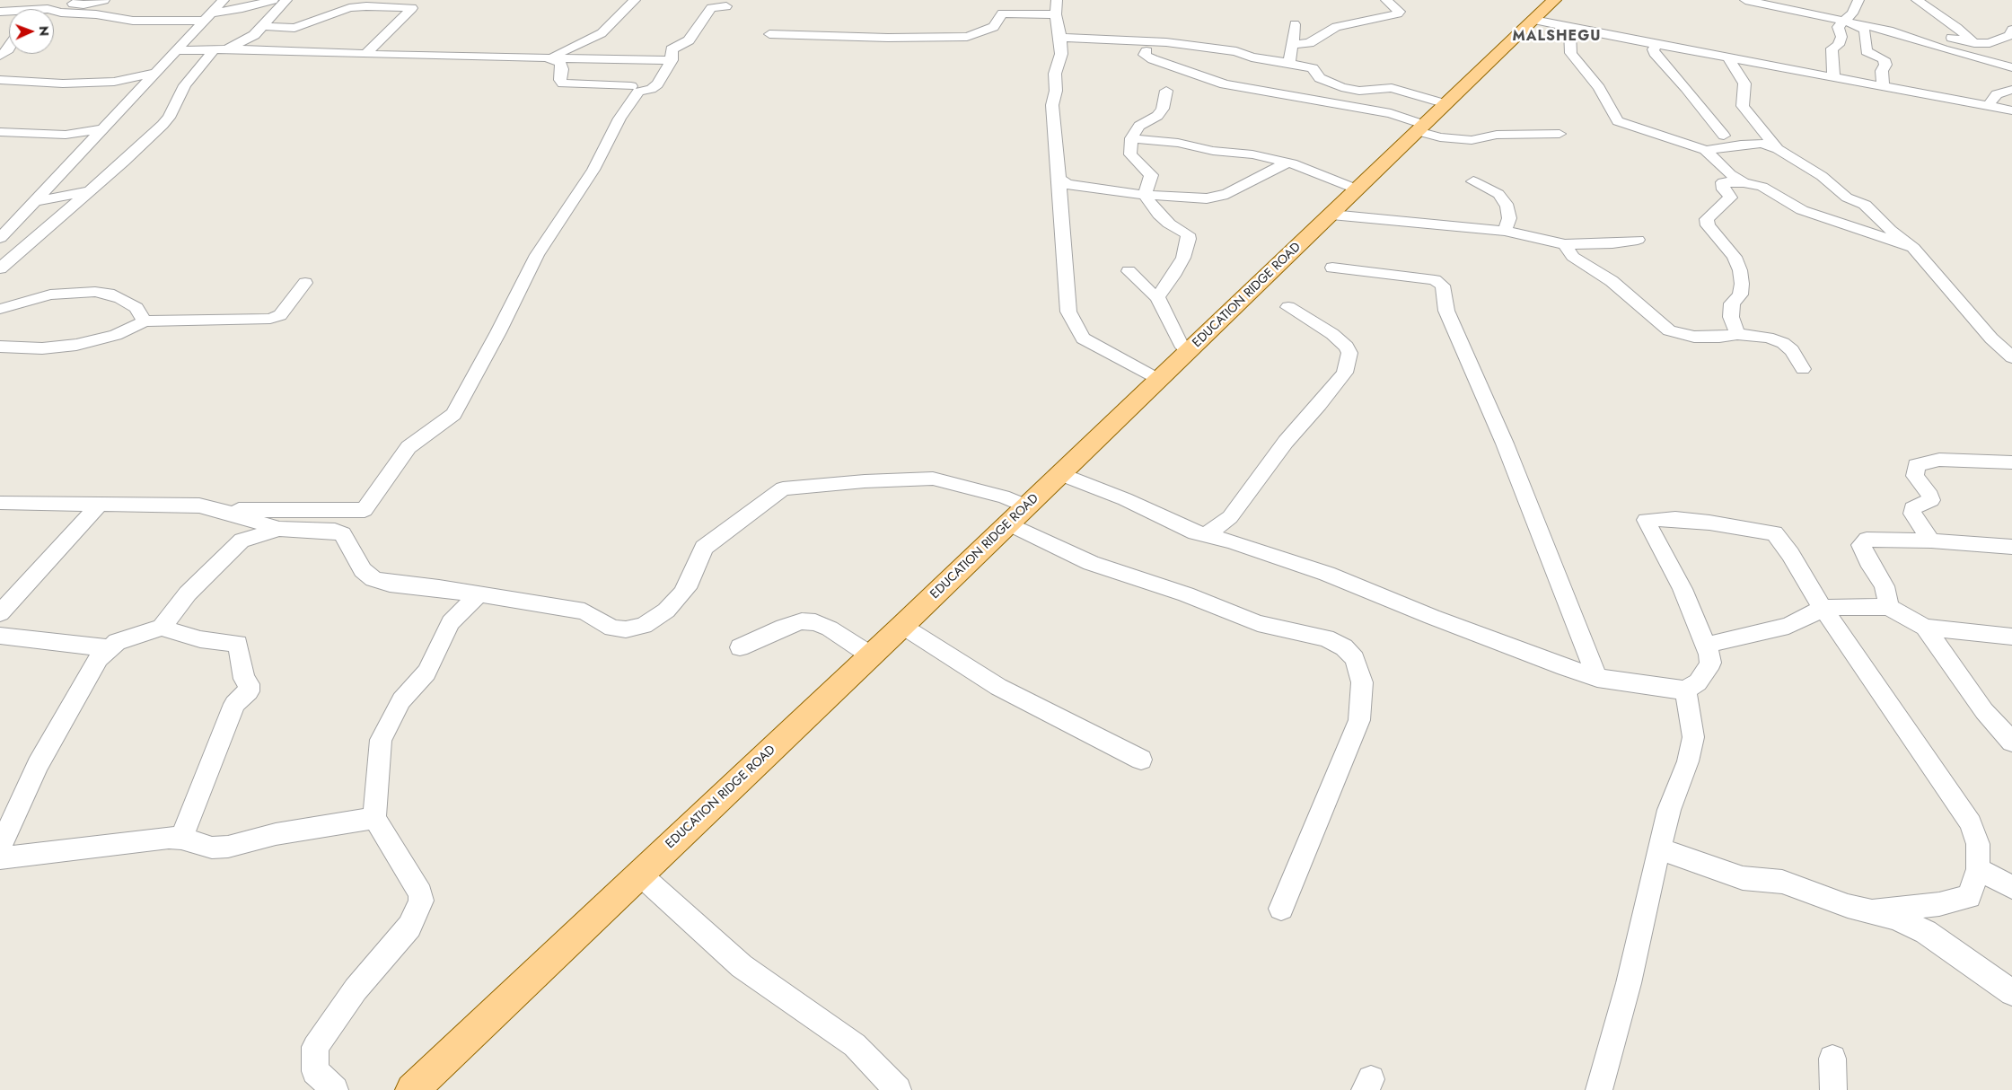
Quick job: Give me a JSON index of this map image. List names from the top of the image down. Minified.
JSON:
{"streets":{"main road":["EDUCATION RIDGE ROAD"]},"districts":["MALSHEGU"],"north":"right"}
